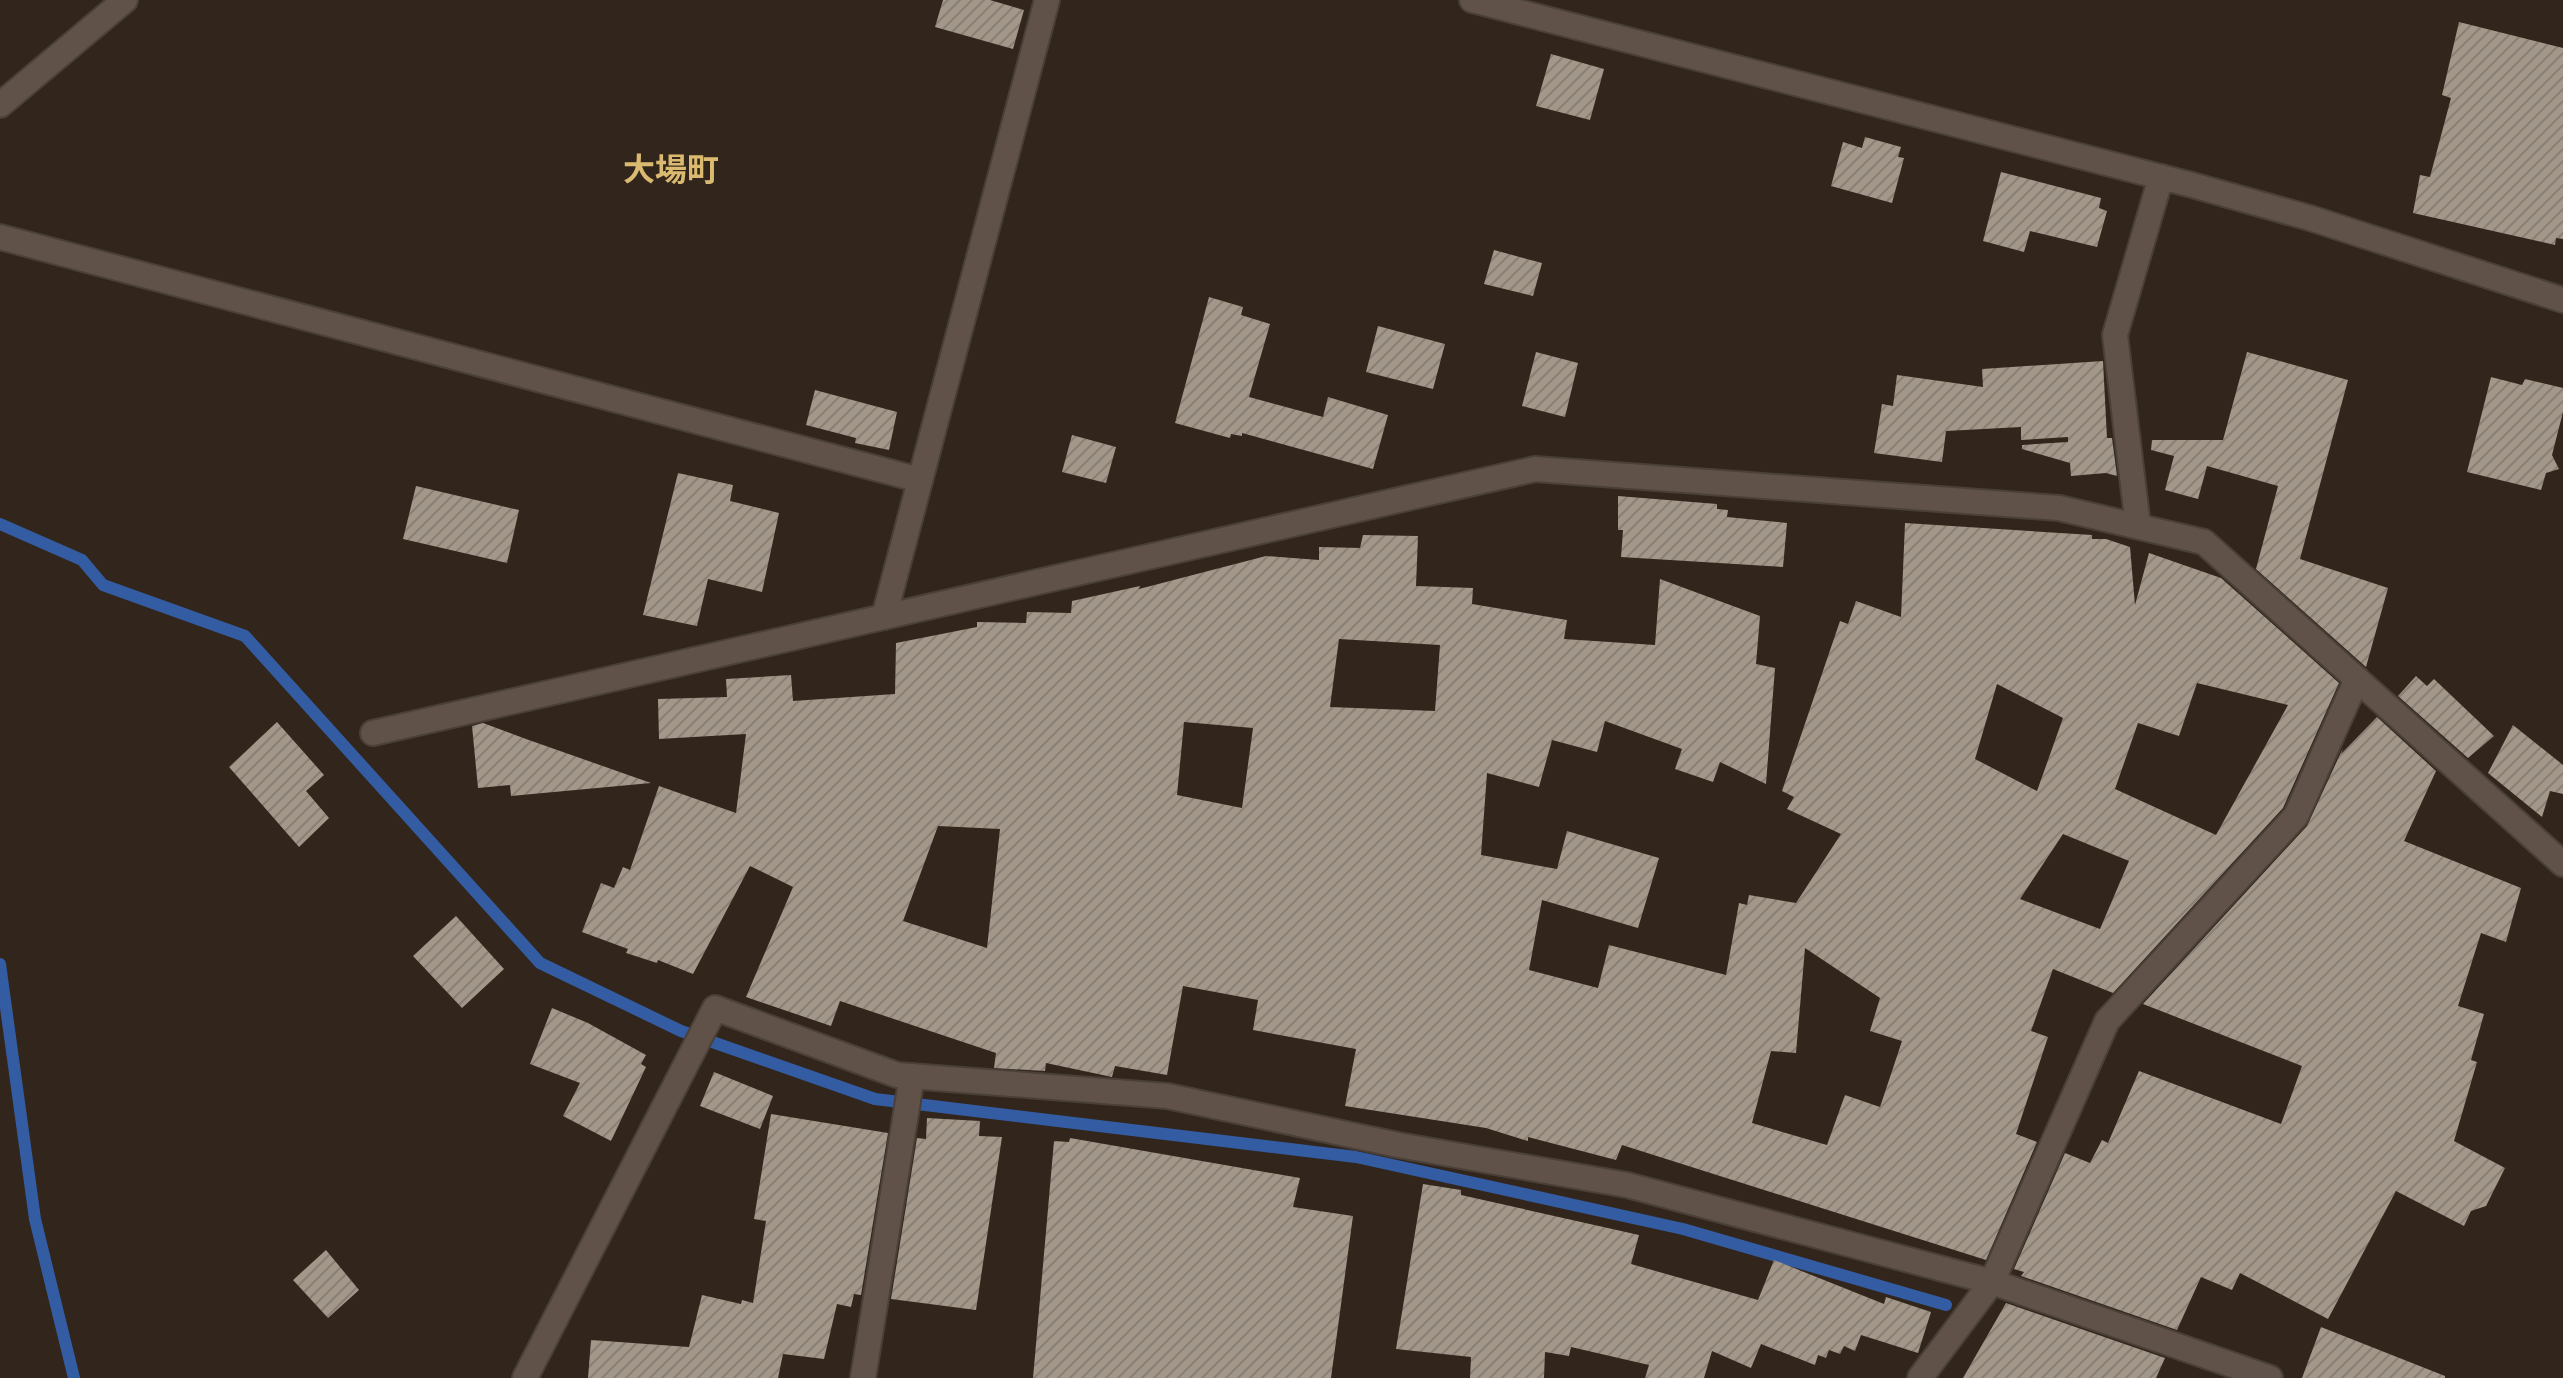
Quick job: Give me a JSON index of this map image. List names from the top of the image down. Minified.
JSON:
{"districts":["大場町"]}
